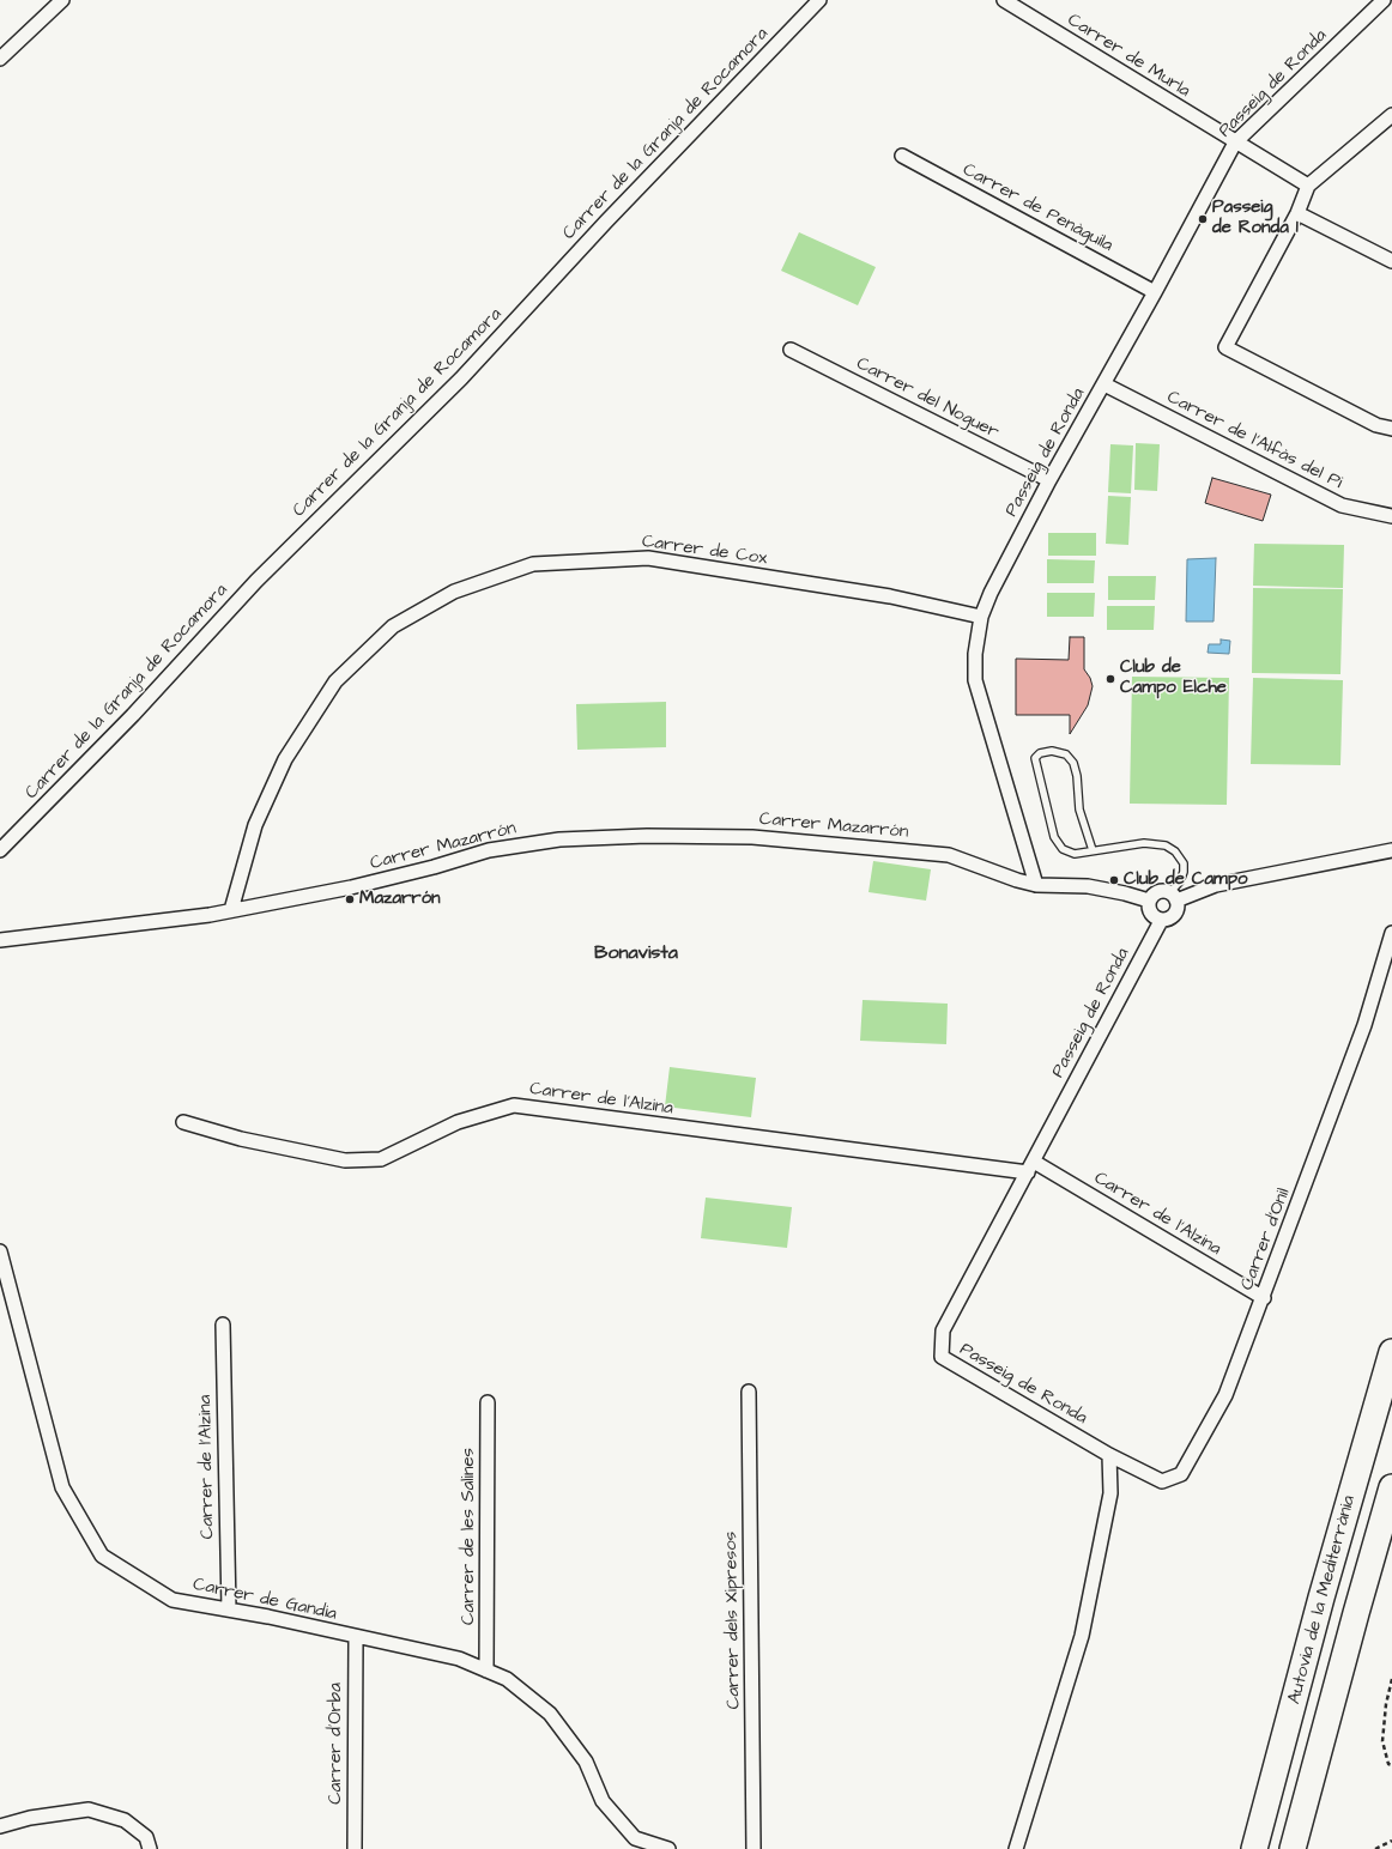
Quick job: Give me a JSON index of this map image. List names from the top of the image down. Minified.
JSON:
{"streets":{"highway":["Autovia de la Mediterrània"],"street":["Carrer de Murla","Passeig de Ronda","Carrer de la Granja de Rocamora","Carrer de Penàguila","Carrer del Noguer","Carrer de l'Alfàs del Pi","Carrer de Cox","Carrer Mazarrón","Carrer de l'Alzina","Carrer d'Onil","Carrer de les Salines","Carrer de Gandia","Carrer dels Xipresos","Carrer d'Orba"]},"crossings":[["Carrer de Murla","Passeig de Ronda"],["Passeig de Ronda","Carrer de Penàguila"],["Passeig de Ronda","Carrer del Noguer"],["Passeig de Ronda","Carrer de l'Alfàs del Pi"],["Passeig de Ronda","Carrer de Cox"],["Passeig de Ronda","Carrer Mazarrón"],["Passeig de Ronda","Carrer de l'Alzina"],["Passeig de Ronda","Carrer d'Onil"],["Carrer de Cox","Carrer Mazarrón"],["Carrer de l'Alzina","Carrer d'Onil"],["Carrer de l'Alzina","Carrer de Gandia"],["Carrer de les Salines","Carrer de Gandia"],["Carrer de Gandia","Carrer d'Orba"]],"districts":["Bonavista"],"places":["Passeig de Ronda 1","Club de Campo Elche","Club de Campo","Mazarrón"]}
